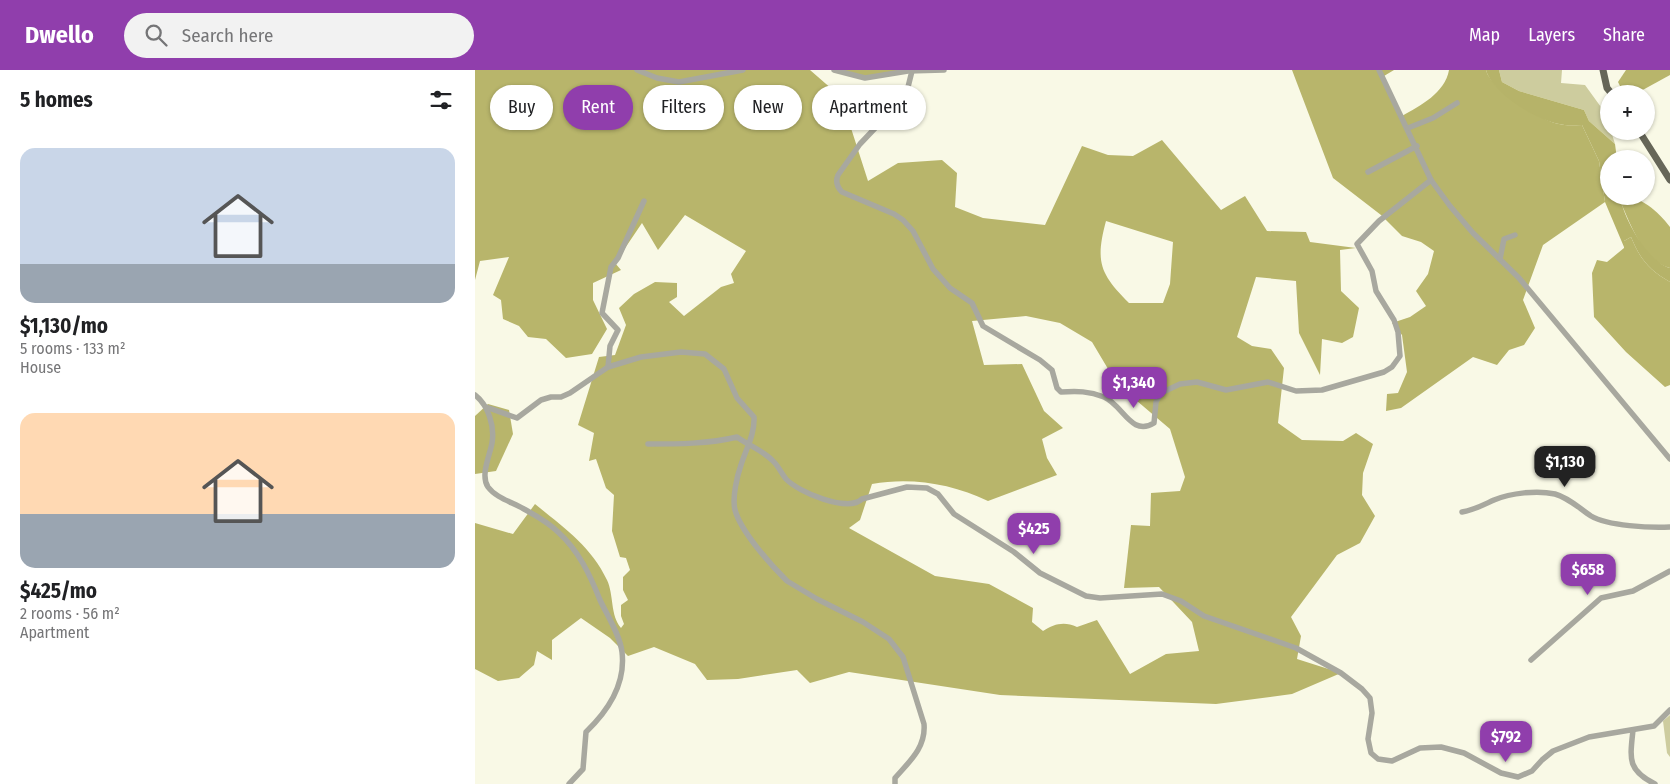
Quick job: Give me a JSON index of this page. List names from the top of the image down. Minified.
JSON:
{"page":{"header":"Dwello","search":"Search here","nav":["Map","Layers","Share"],"heading":"5 homes","map_buttons":["+","−"],"chip":["Buy","Rent","Filters","New","Apartment"],"list":[{"name":"$1,130/mo","note":"5 rooms · 133 m² · House"},{"name":"$425/mo","note":"2 rooms · 56 m² · Apartment"}],"price":["$1,340","$1,130","$425","$658","$792"]}}
